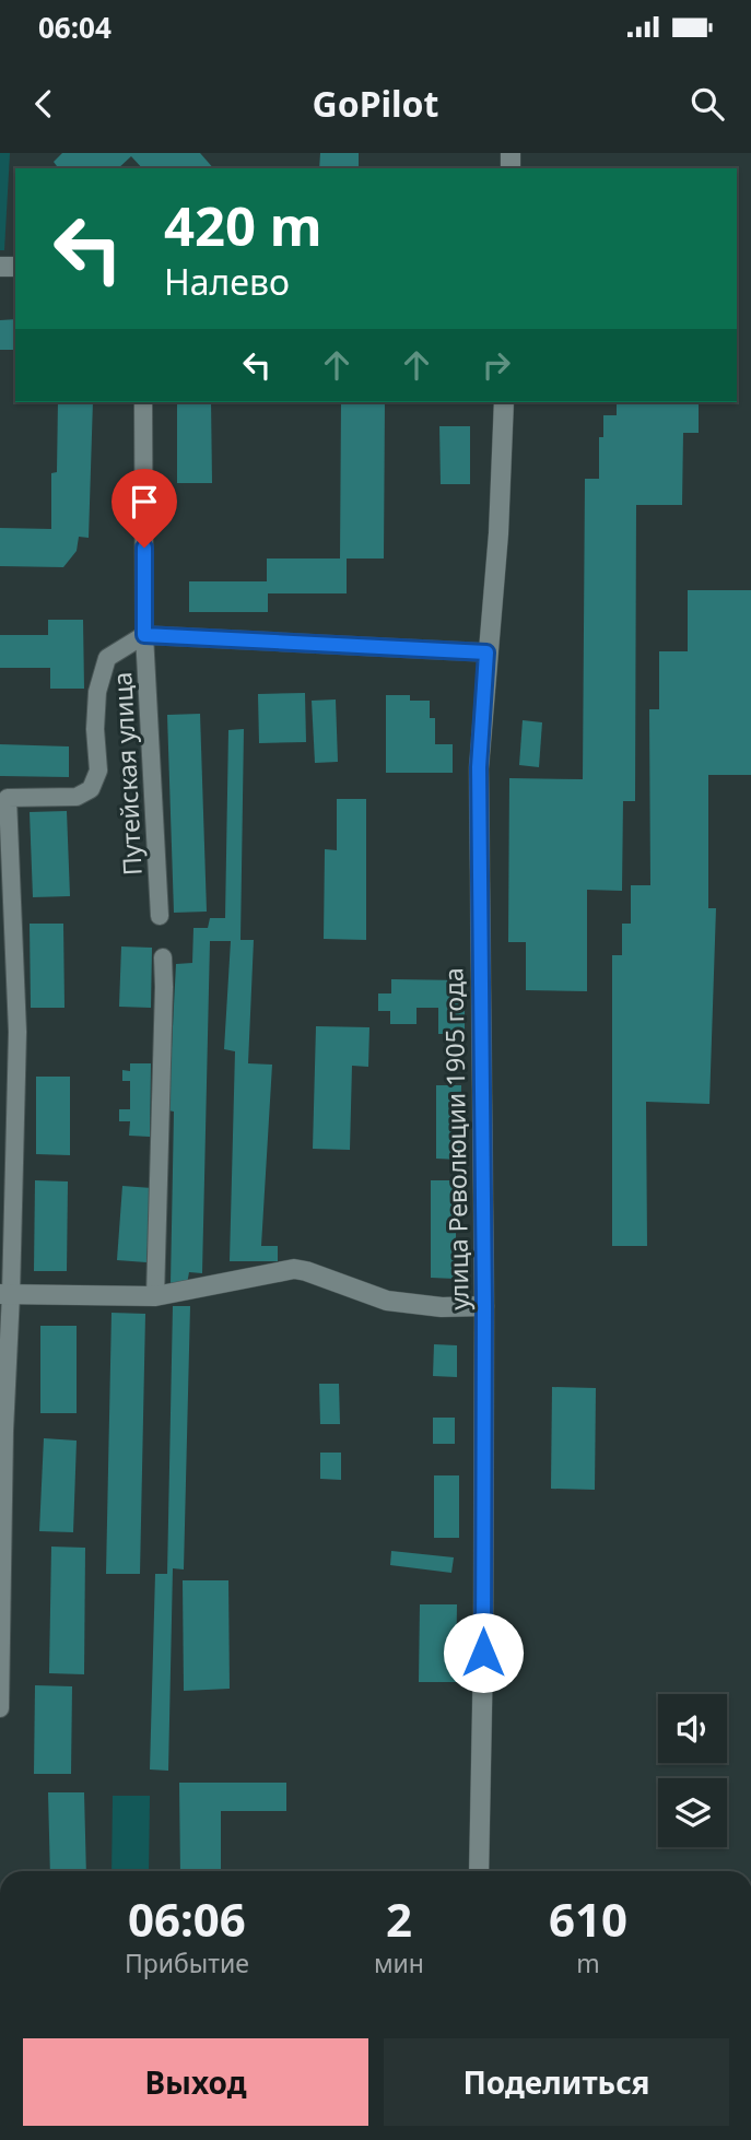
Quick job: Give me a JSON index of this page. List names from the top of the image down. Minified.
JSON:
{"streets":{"main road":["улица Революции 1905 года"],"street":["Путейская улица"]},"page":{"status":"06:04","header":"GoPilot","turn":["420 m","Налево"],"eta":["06:06","Прибытие","2","мин","610","m"],"buttons":["Выход","Поделиться"]}}
